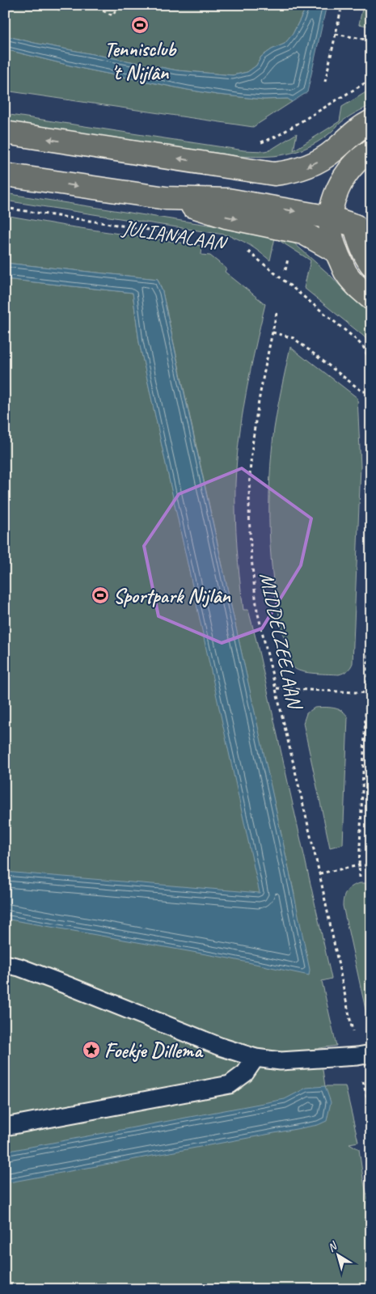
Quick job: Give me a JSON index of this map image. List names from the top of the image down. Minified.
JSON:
{"streets":{"main road":["JULIANALAAN"],"path":["MIDDELZEELAAN"]},"places":{"sports":["Tennisclub 't Nijlân","Sportpark Nijlân"],"place":["Foekje Dillema"]},"north":"top left"}
